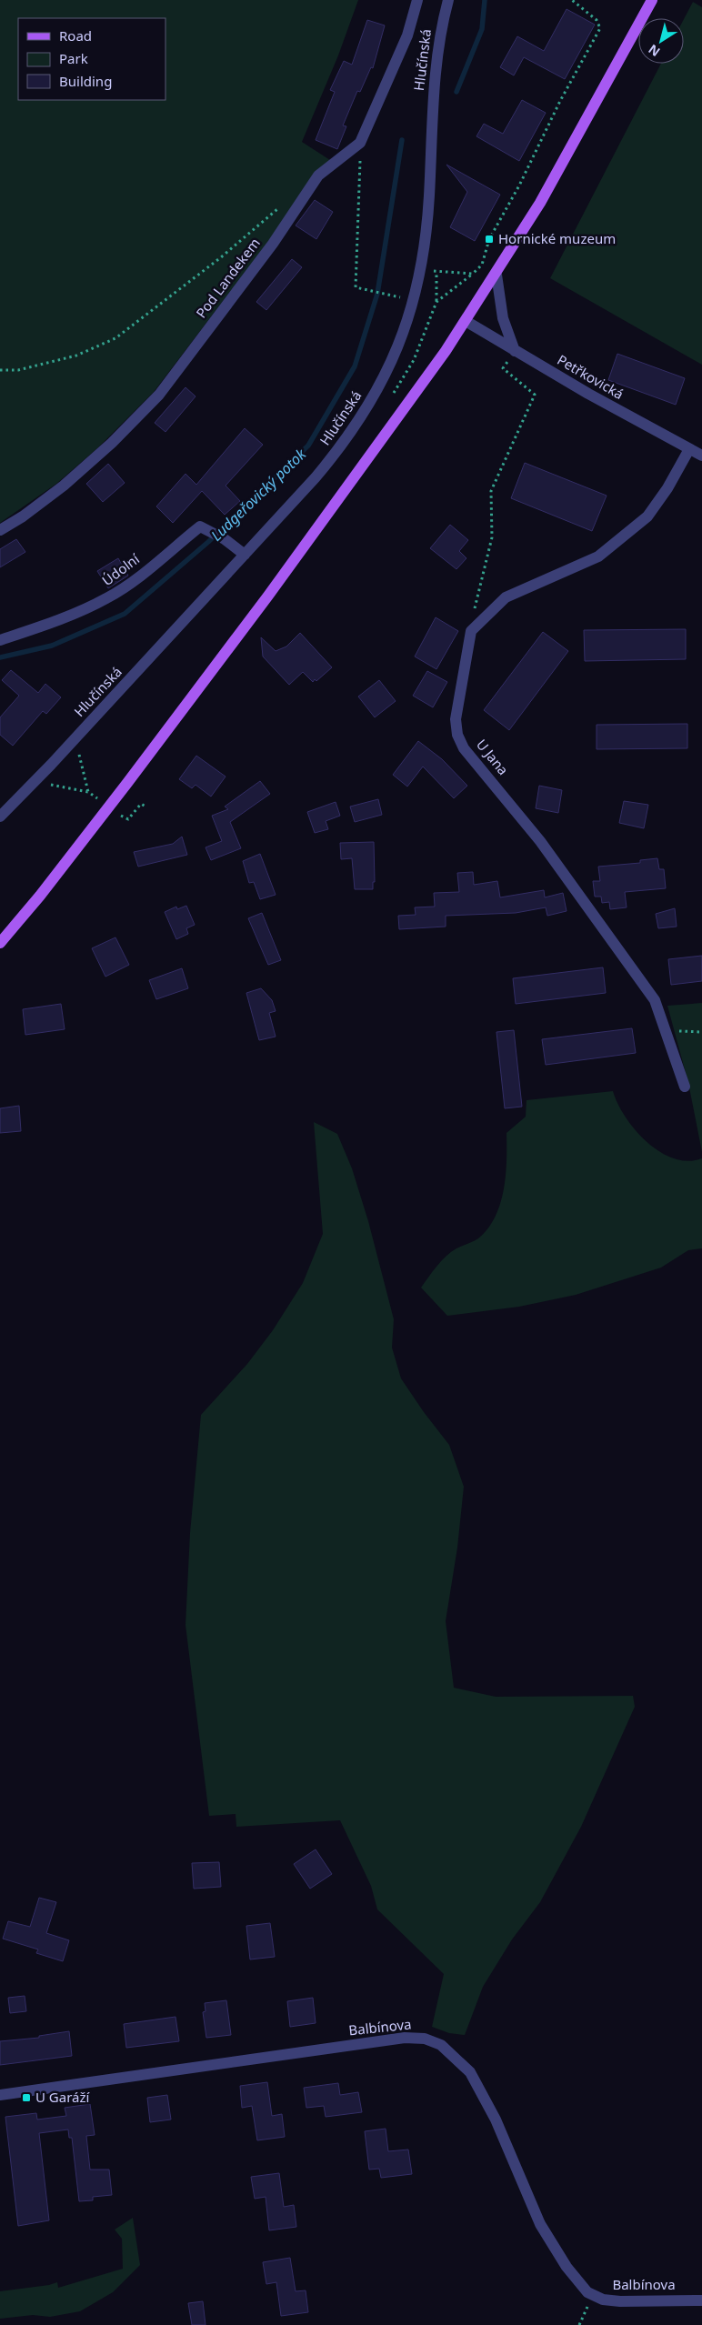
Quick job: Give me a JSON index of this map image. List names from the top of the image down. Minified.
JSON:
{"streets":{"street":["Hlučínská","Pod Landekem","Petřkovická","Údolní","U Jana","Balbínova"]},"crossings":[["Hlučínská","Údolní"]],"water":["Ludgeřovický potok"],"places":{"transit":["Hornické muzeum","U Garáží"]},"legend":["Road","Park","Building"],"north":"bottom left"}
